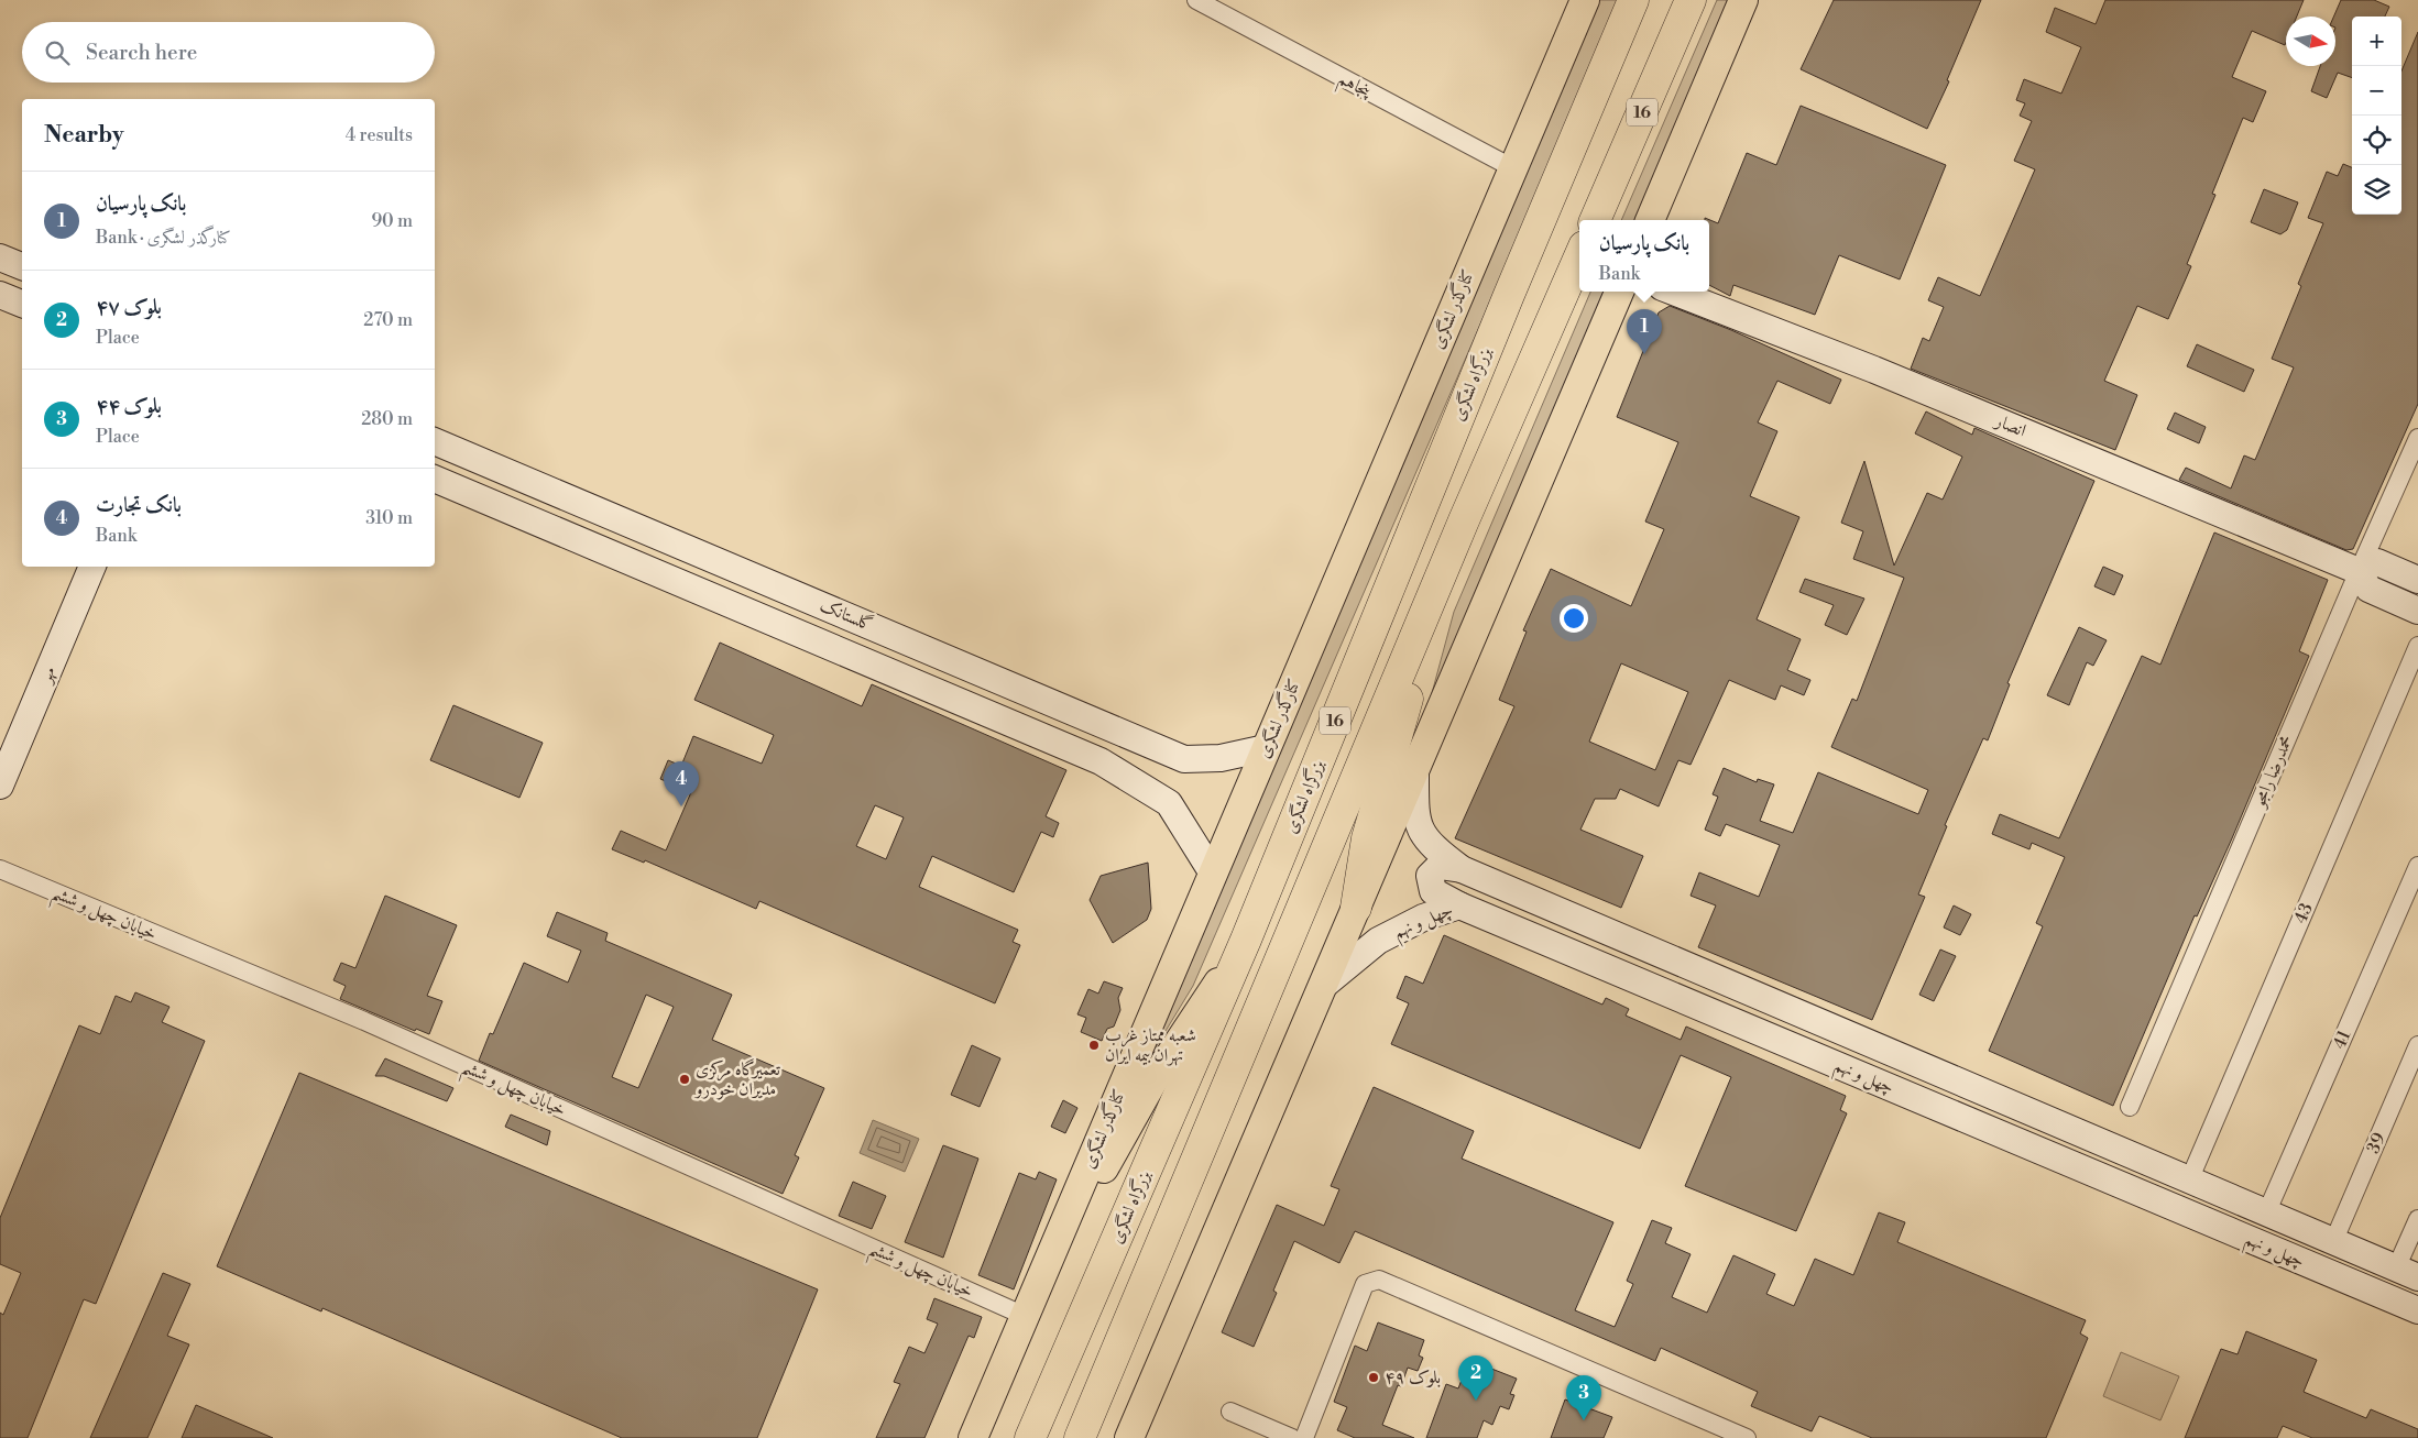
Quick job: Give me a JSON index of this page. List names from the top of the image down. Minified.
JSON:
{"streets":{"highway":["16","بزرگراه لشگری"],"main road":["کنارگذر لشگری"],"street":["پنجاهم","انصار","گلستانک","مهر","محمدرضا رامجو","خیابان چهل و ششم","43","چهل و نهم","41","39"]},"crossings":[["پنجاهم","کنارگذر لشگری"],["کنارگذر لشگری","گلستانک"],["کنارگذر لشگری","خیابان چهل و ششم"],["انصار","محمدرضا رامجو"],["43","چهل و نهم"],["چهل و نهم","41"],["چهل و نهم","39"]],"places":["شعبه ممتاز غرب تهران بیمه ایران","تعمیرگاه مرکزی مدیران خودرو","بلوک ۴۹"],"north":"right","page":{"map_buttons":["+","−"],"search":"Search here","heading":["Nearby","4 results"],"list":[{"mark":"1","name":"بانک پارسیان","note":"Bank · کنارگذر لشگری","value":"90 m"},{"mark":"2","name":"بلوک ۴۷","note":"Place","value":"270 m"},{"mark":"3","name":"بلوک ۴۴","note":"Place","value":"280 m"},{"mark":"4","name":"بانک تجارت","note":"Bank","value":"310 m"}],"popup":["بانک پارسیان","Bank"],"pins":["1","4","2","3"]}}
